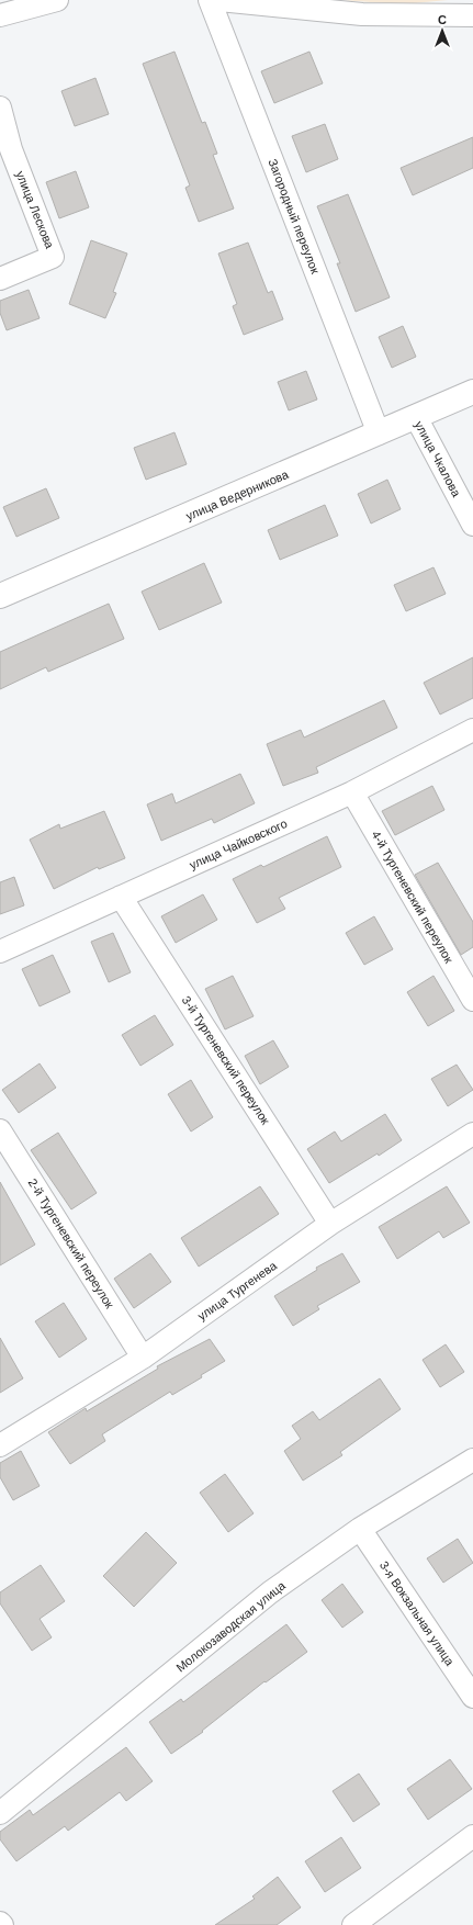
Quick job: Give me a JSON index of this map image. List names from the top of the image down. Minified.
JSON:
{"streets":{"street":["улица Лескова","Загородный переулок","улица Чкалова","улица Ведерникова","улица Чайковского","4-й Тургеневский переулок","3-й Тургеневский переулок","2-й Тургеневский переулок","улица Тургенева","3-я Вокзальная улица","Молокозаводская улица"]},"crossings":[["Загородный переулок","улица Ведерникова"],["улица Чкалова","улица Ведерникова"],["улица Чайковского","4-й Тургеневский переулок"],["улица Чайковского","3-й Тургеневский переулок"],["3-й Тургеневский переулок","улица Тургенева"],["2-й Тургеневский переулок","улица Тургенева"],["3-я Вокзальная улица","Молокозаводская улица"]],"north":"top"}
